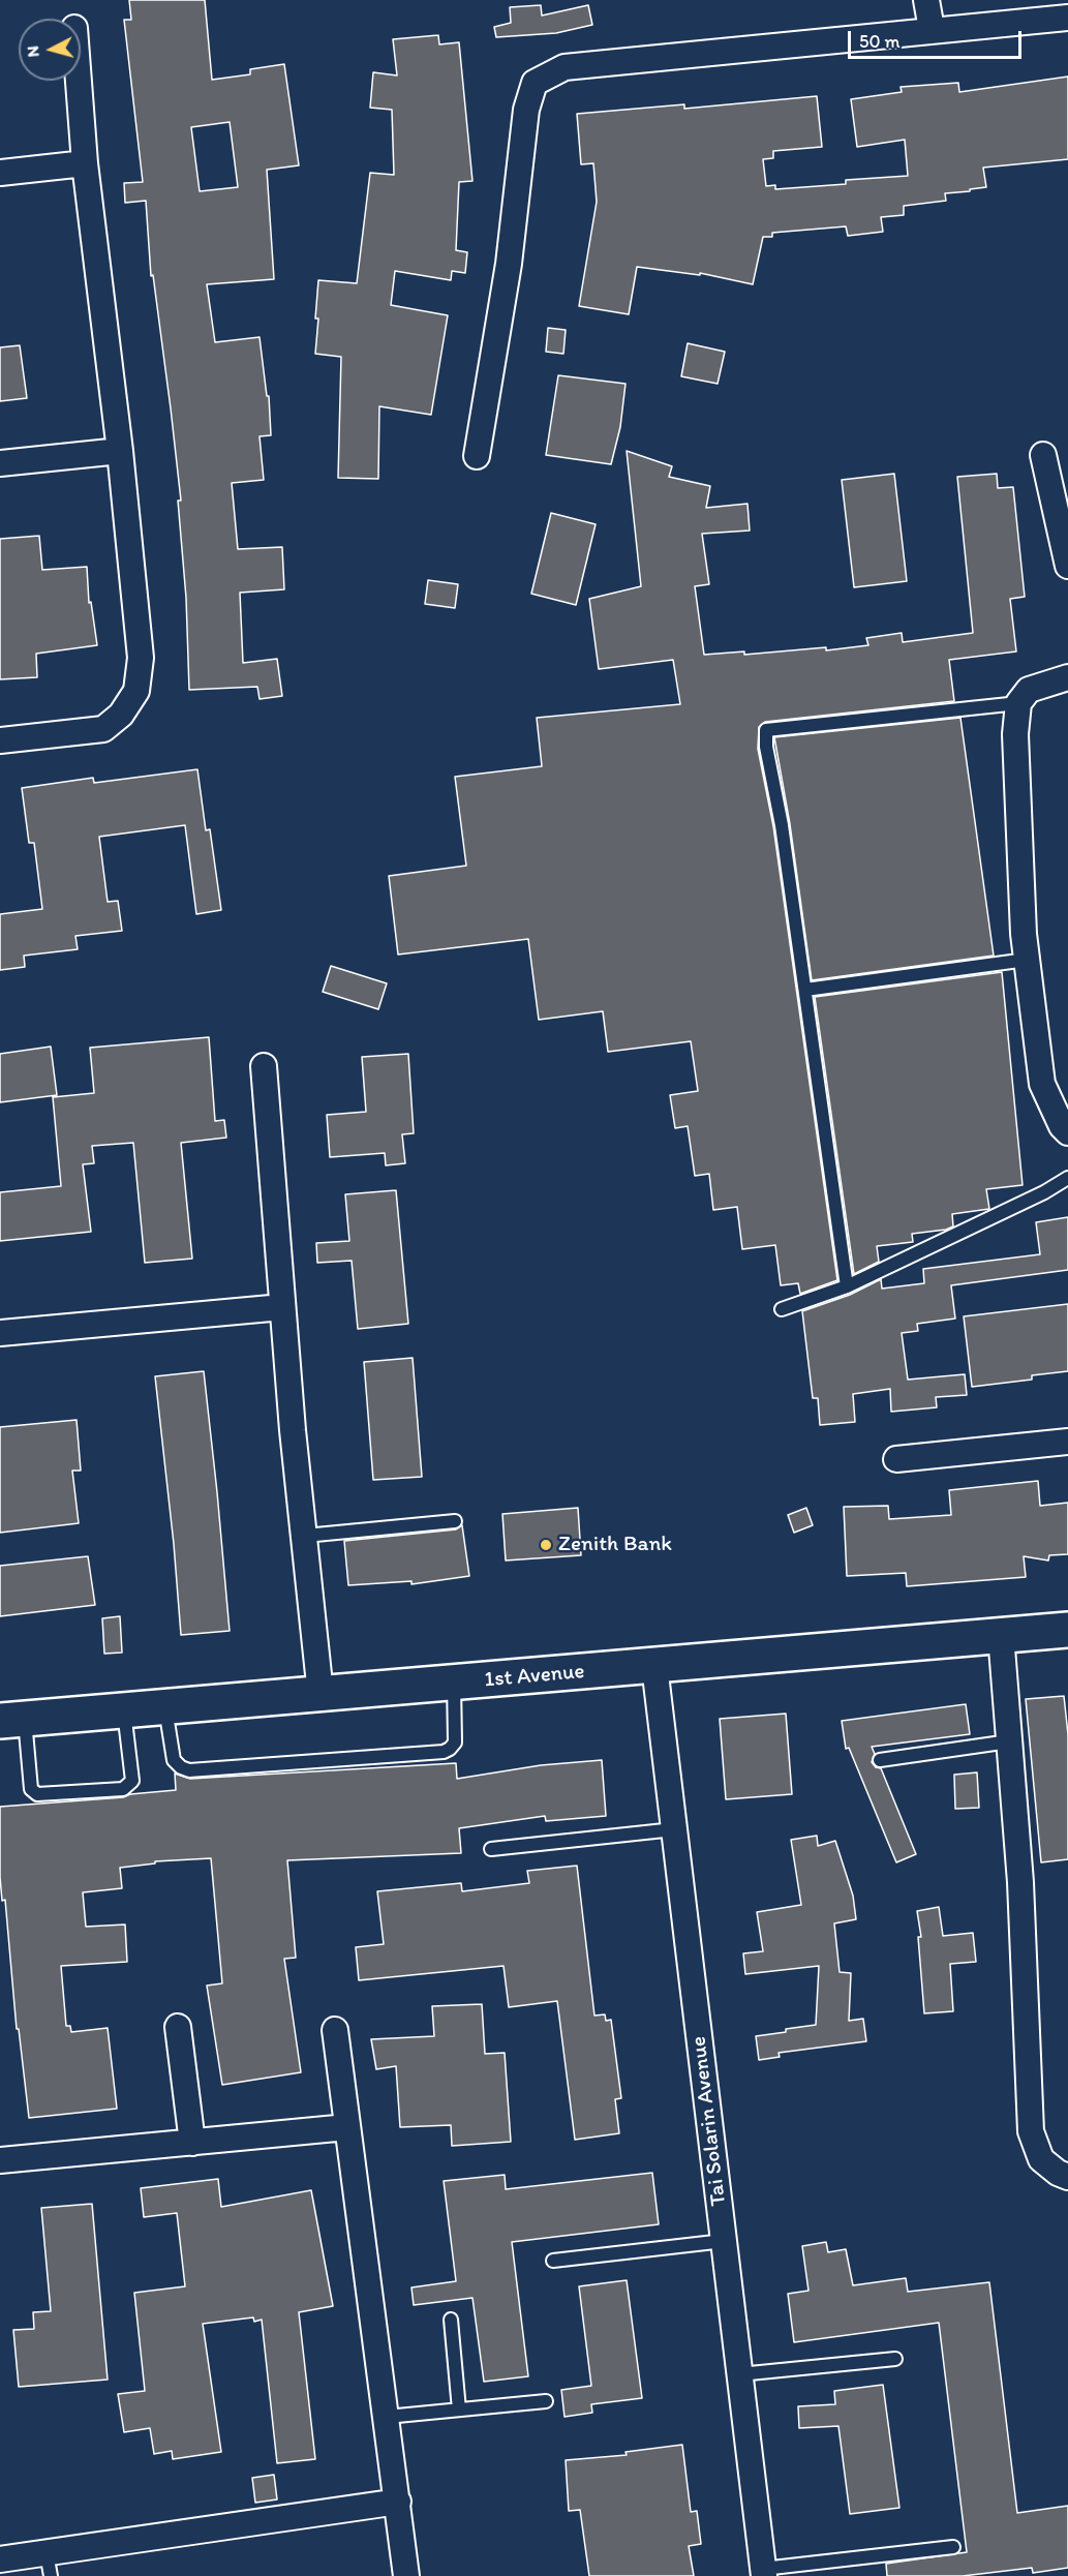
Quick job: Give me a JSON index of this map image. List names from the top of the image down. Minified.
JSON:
{"streets":{"street":["1st Avenue","Tai Solarin Avenue"]},"crossings":[["1st Avenue","Tai Solarin Avenue"]],"places":["Zenith Bank"],"scale_bar":"50 m","north":"left"}
